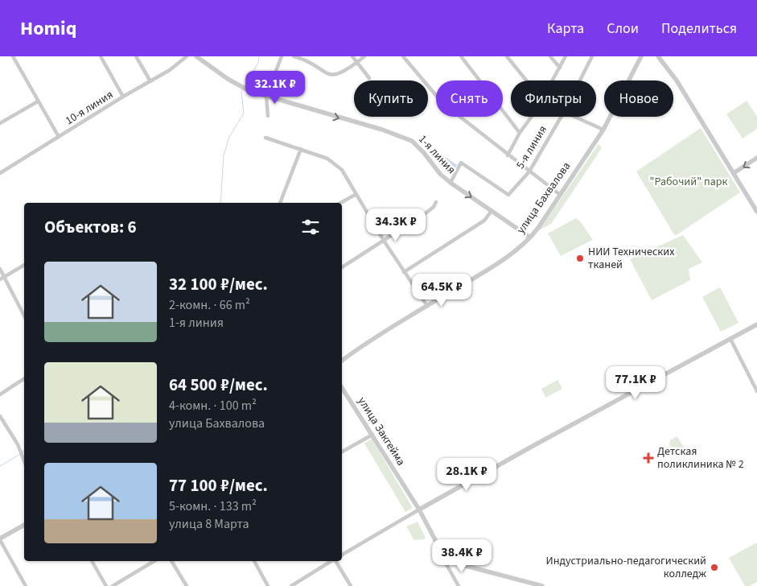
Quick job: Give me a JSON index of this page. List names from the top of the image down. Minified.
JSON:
{"streets":{"street":["10-я линия","5-я линия","1-я линия","улица Бахвалова","улица Закгейма"]},"crossings":[["5-я линия","1-я линия"],["1-я линия","улица Бахвалова"]],"one_way":["1-я линия"],"parks":["\"Рабочий\" парк"],"places":{"other":["НИИ Технических тканей","Индустриально-педагогический колледж"],"health":["Детская поликлиника № 2"]},"page":{"header":"Homiq","nav":["Карта","Слои","Поделиться"],"price":["32.1K ₽","34.3K ₽","64.5K ₽","77.1K ₽","28.1K ₽","38.4K ₽"],"chip":["Купить","Снять","Фильтры","Новое"],"heading":"Объектов: 6","list":[{"name":"32 100 ₽/мес.","note":"2-комн. · 66 m² · 1-я линия"},{"name":"64 500 ₽/мес.","note":"4-комн. · 100 m² · улица Бахвалова"},{"name":"77 100 ₽/мес.","note":"5-комн. · 133 m² · улица 8 Марта"}]}}
